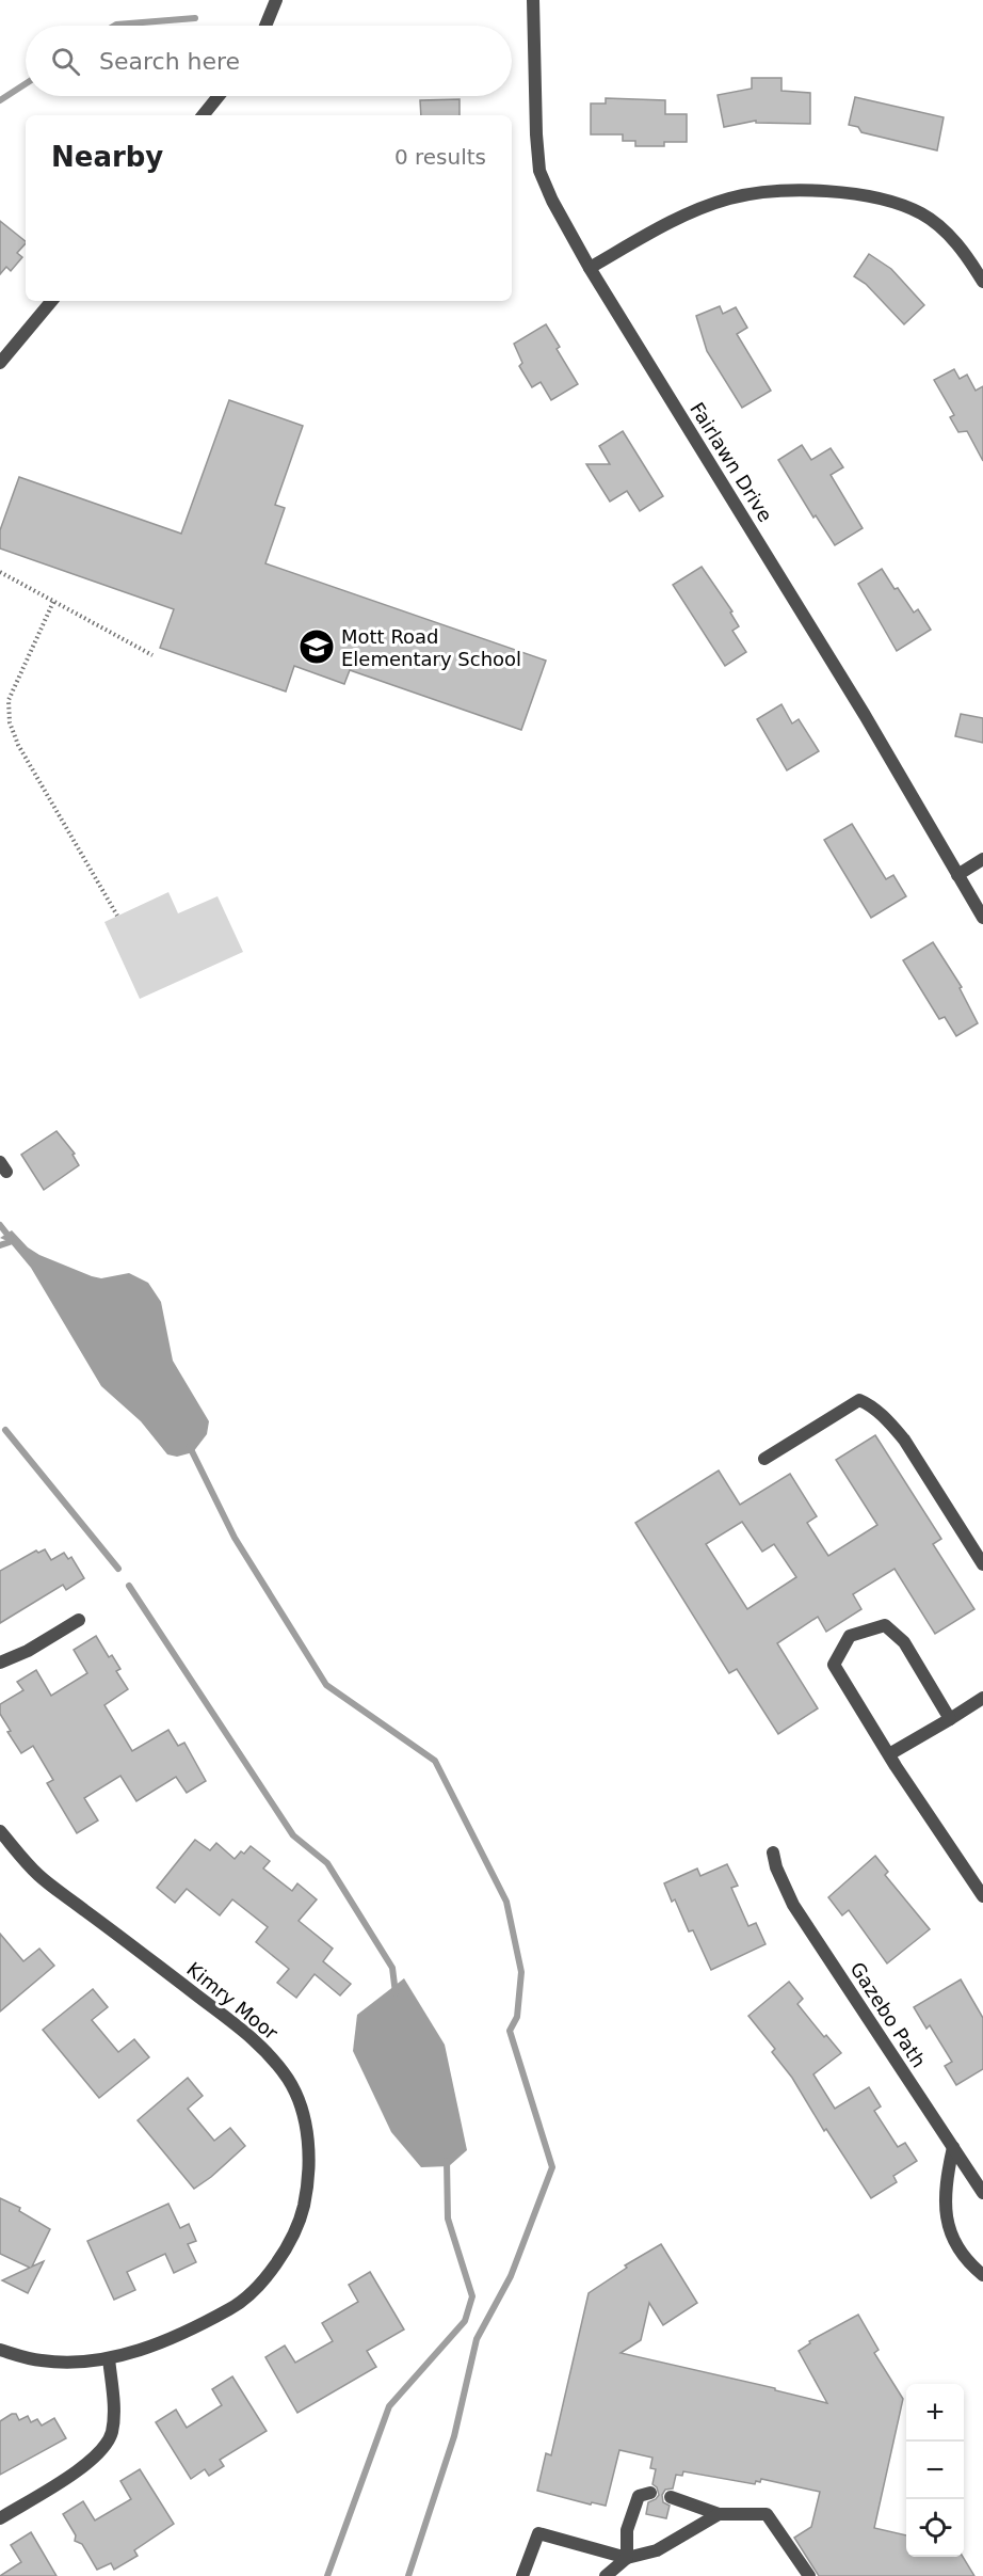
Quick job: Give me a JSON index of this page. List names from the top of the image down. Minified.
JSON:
{"streets":{"street":["Fairlawn Drive","Kimry Moor","Gazebo Path"]},"places":{"school or university":["Mott Road Elementary School"]},"page":{"search":"Search here","heading":["Nearby","0 results"],"map_buttons":["+","−"]}}
